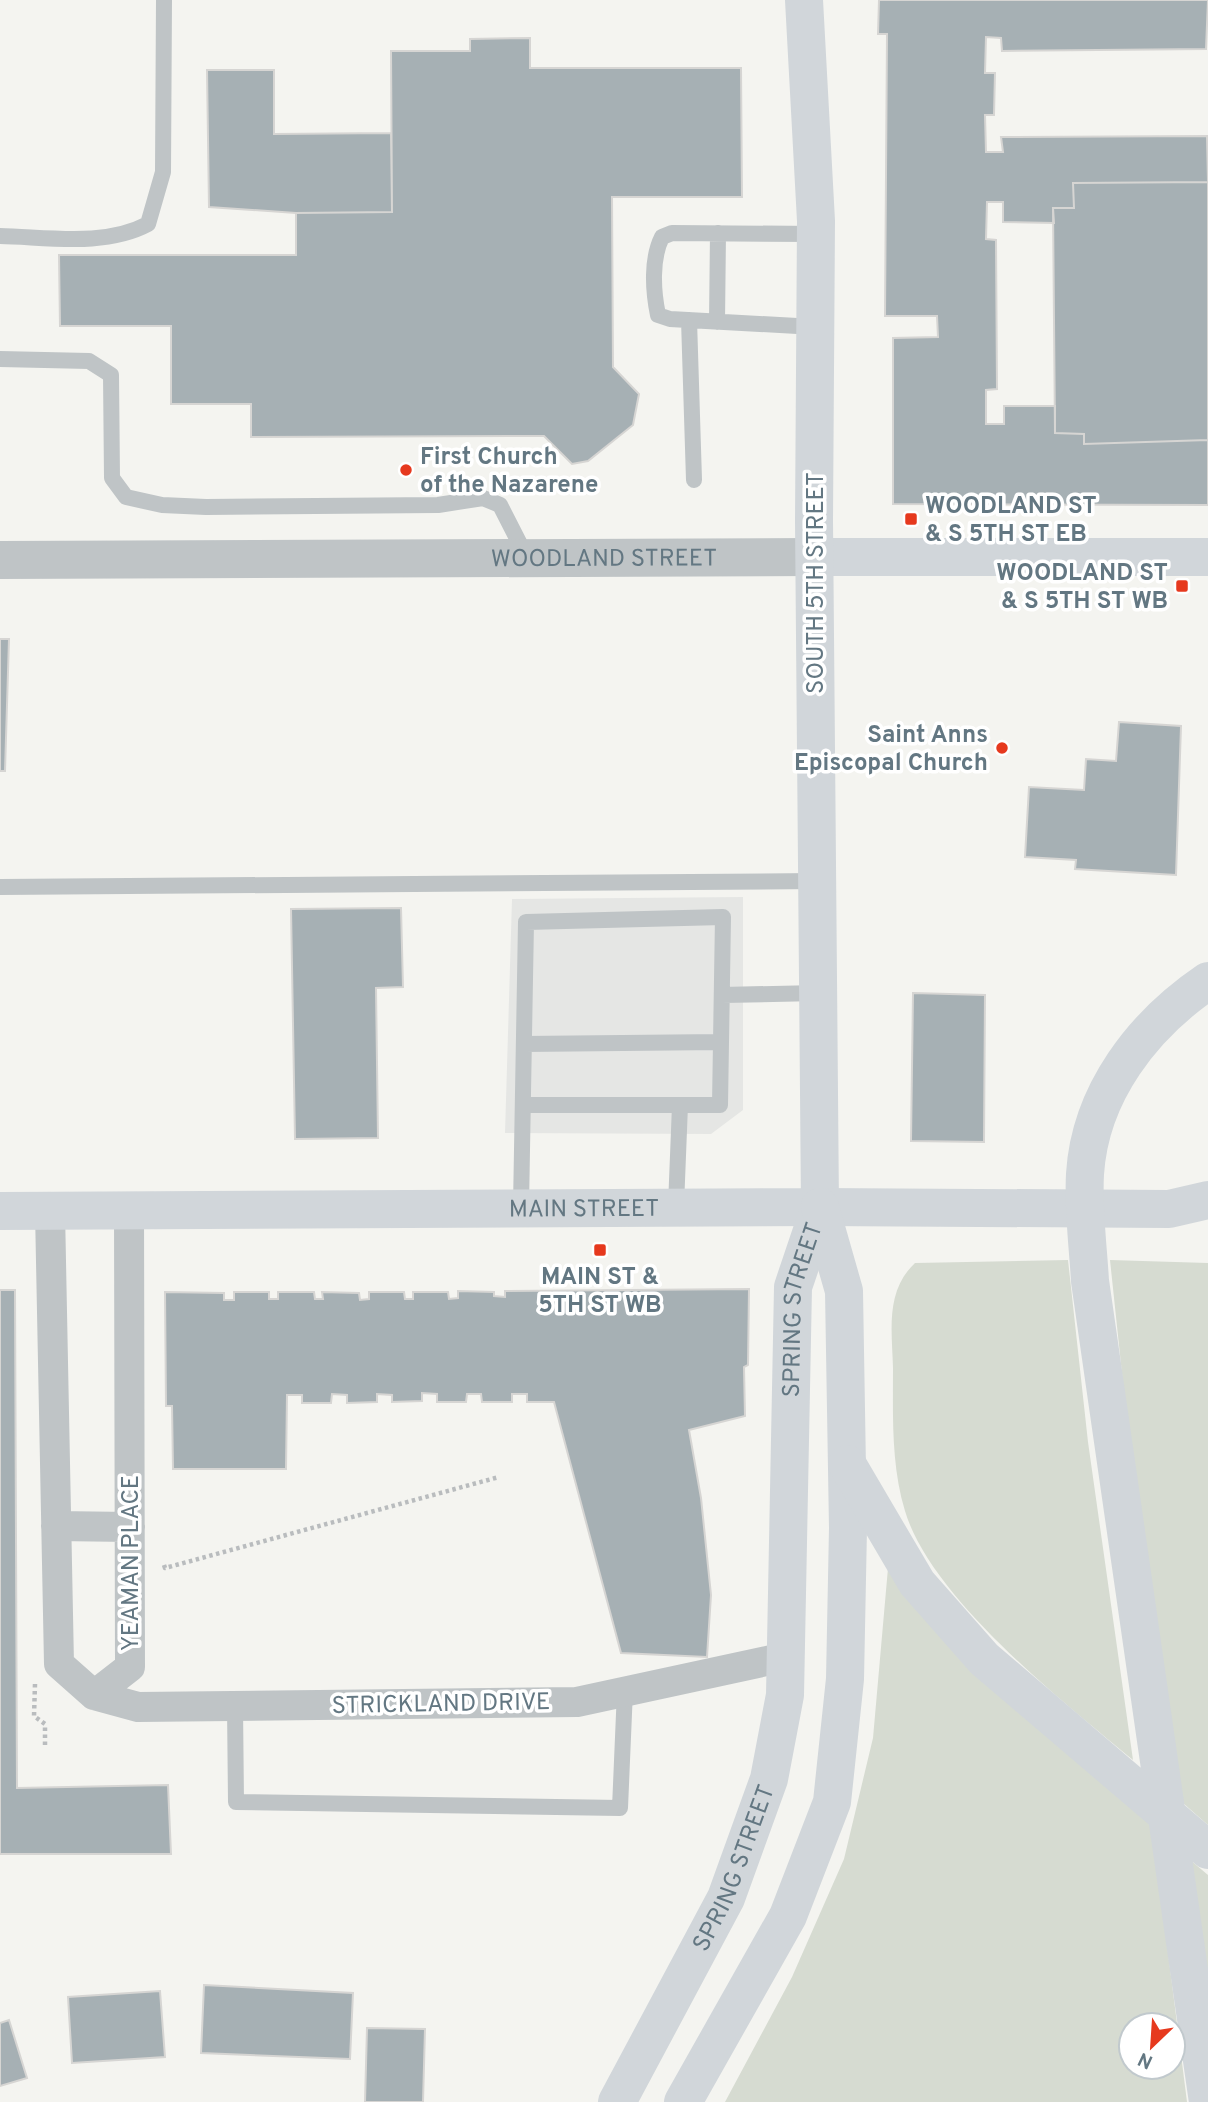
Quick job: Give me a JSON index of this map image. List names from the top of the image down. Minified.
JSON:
{"streets":{"main road":["WOODLAND STREET","SOUTH 5TH STREET","MAIN STREET","SPRING STREET"],"street":["YEAMAN PLACE","STRICKLAND DRIVE"]},"crossings":[["WOODLAND STREET","SOUTH 5TH STREET"],["SOUTH 5TH STREET","MAIN STREET"],["SOUTH 5TH STREET","SPRING STREET"],["MAIN STREET","SPRING STREET"],["MAIN STREET","YEAMAN PLACE"],["SPRING STREET","STRICKLAND DRIVE"],["YEAMAN PLACE","STRICKLAND DRIVE"]],"places":{"other":["First Church of the Nazarene","Saint Anns Episcopal Church"],"transit":["WOODLAND ST & S 5TH ST EB","WOODLAND ST & S 5TH ST WB","MAIN ST & 5TH ST WB"]},"north":"bottom left"}
